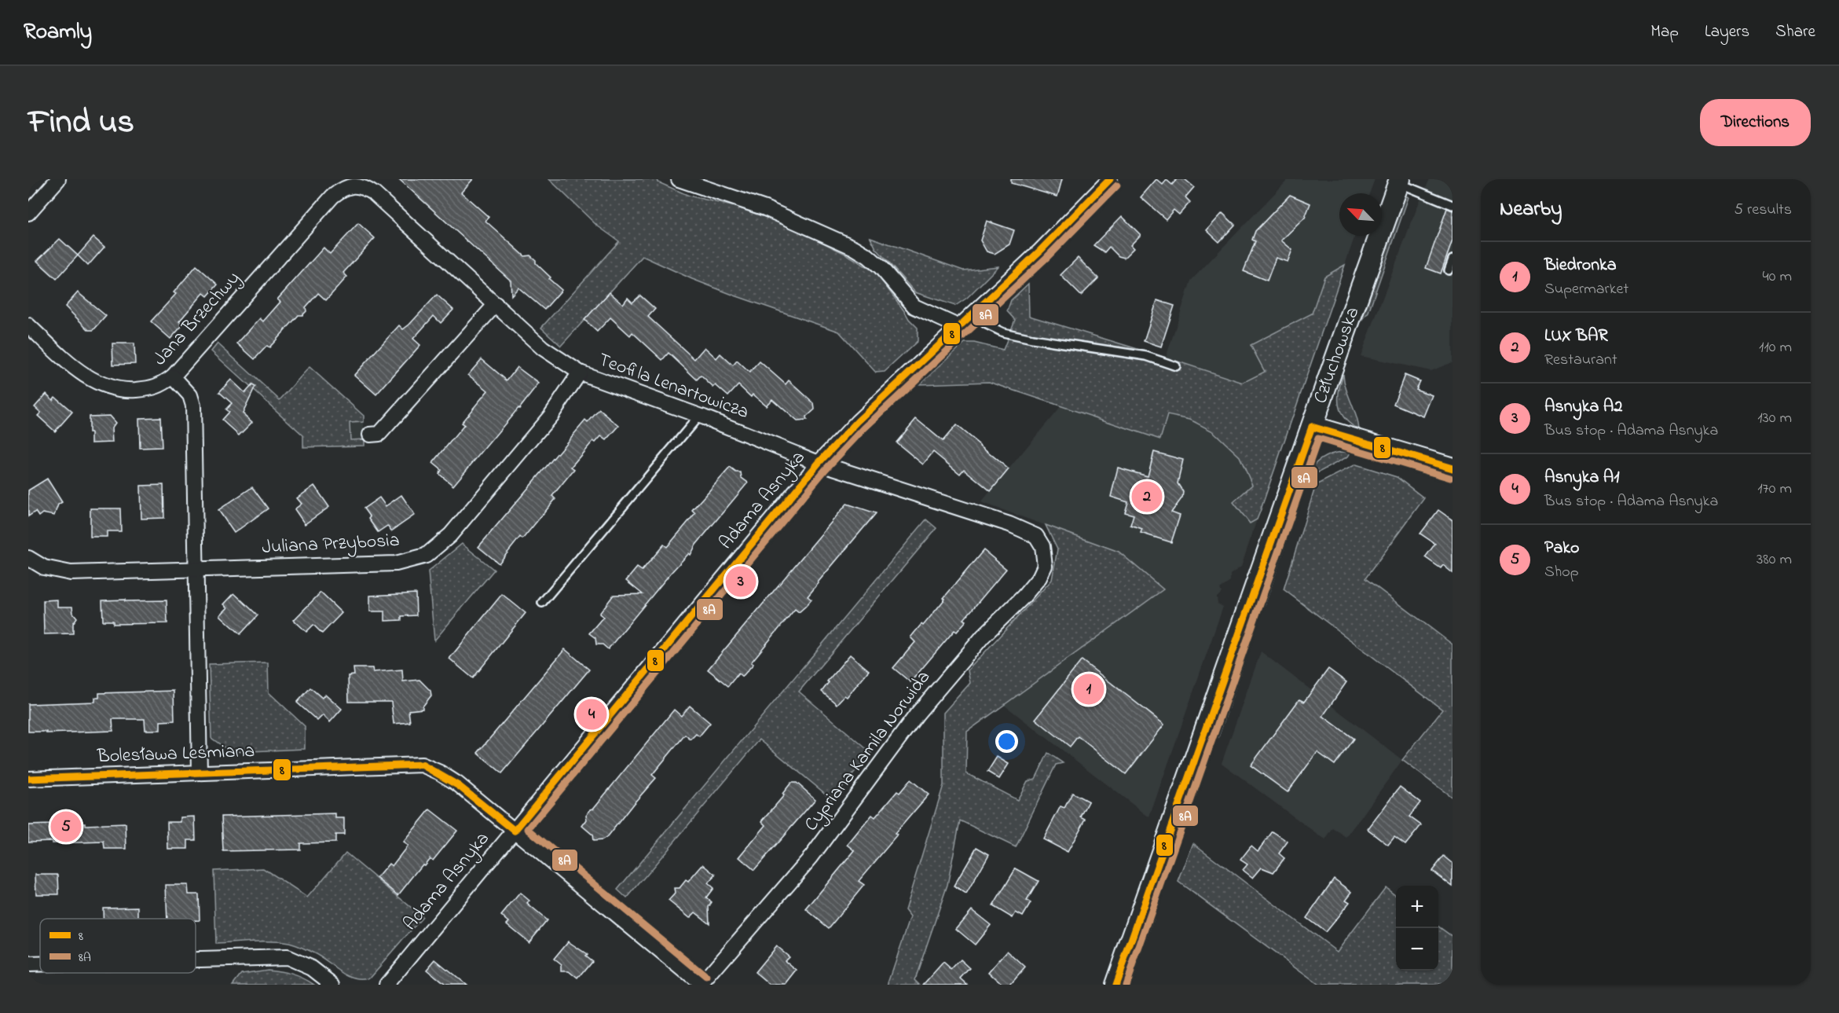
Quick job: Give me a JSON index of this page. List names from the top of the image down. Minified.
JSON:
{"streets":{"main road":["Człuchowska"],"street":["Jana Brzechwy","Teofila Lenartowicza","Adama Asnyka","Juliana Przybosia","Cypriana Kamila Norwida","Bolesława Leśmiana"]},"crossings":[["Jana Brzechwy","Teofila Lenartowicza"],["Teofila Lenartowicza","Adama Asnyka"],["Teofila Lenartowicza","Juliana Przybosia"],["Teofila Lenartowicza","Cypriana Kamila Norwida"],["Adama Asnyka","Bolesława Leśmiana"],["Cypriana Kamila Norwida","Bolesława Leśmiana"]],"lines":["transit line 8","transit line 8A"],"legend":["8","8A"],"north":"top left","page":{"header":"Roamly","nav":["Map","Layers","Share"],"title":"Find us","buttons":"Directions","heading":["Nearby","5 results"],"list":[{"mark":"1","name":"Biedronka","note":"Supermarket","value":"40 m"},{"mark":"2","name":"LUX BAR","note":"Restaurant","value":"110 m"},{"mark":"3","name":"Asnyka A2","note":"Bus stop · Adama Asnyka","value":"130 m"},{"mark":"4","name":"Asnyka A1","note":"Bus stop · Adama Asnyka","value":"170 m"},{"mark":"5","name":"Pako","note":"Shop","value":"380 m"}],"pins":["2","3","1","4","5"],"map_buttons":["+","−"]}}
